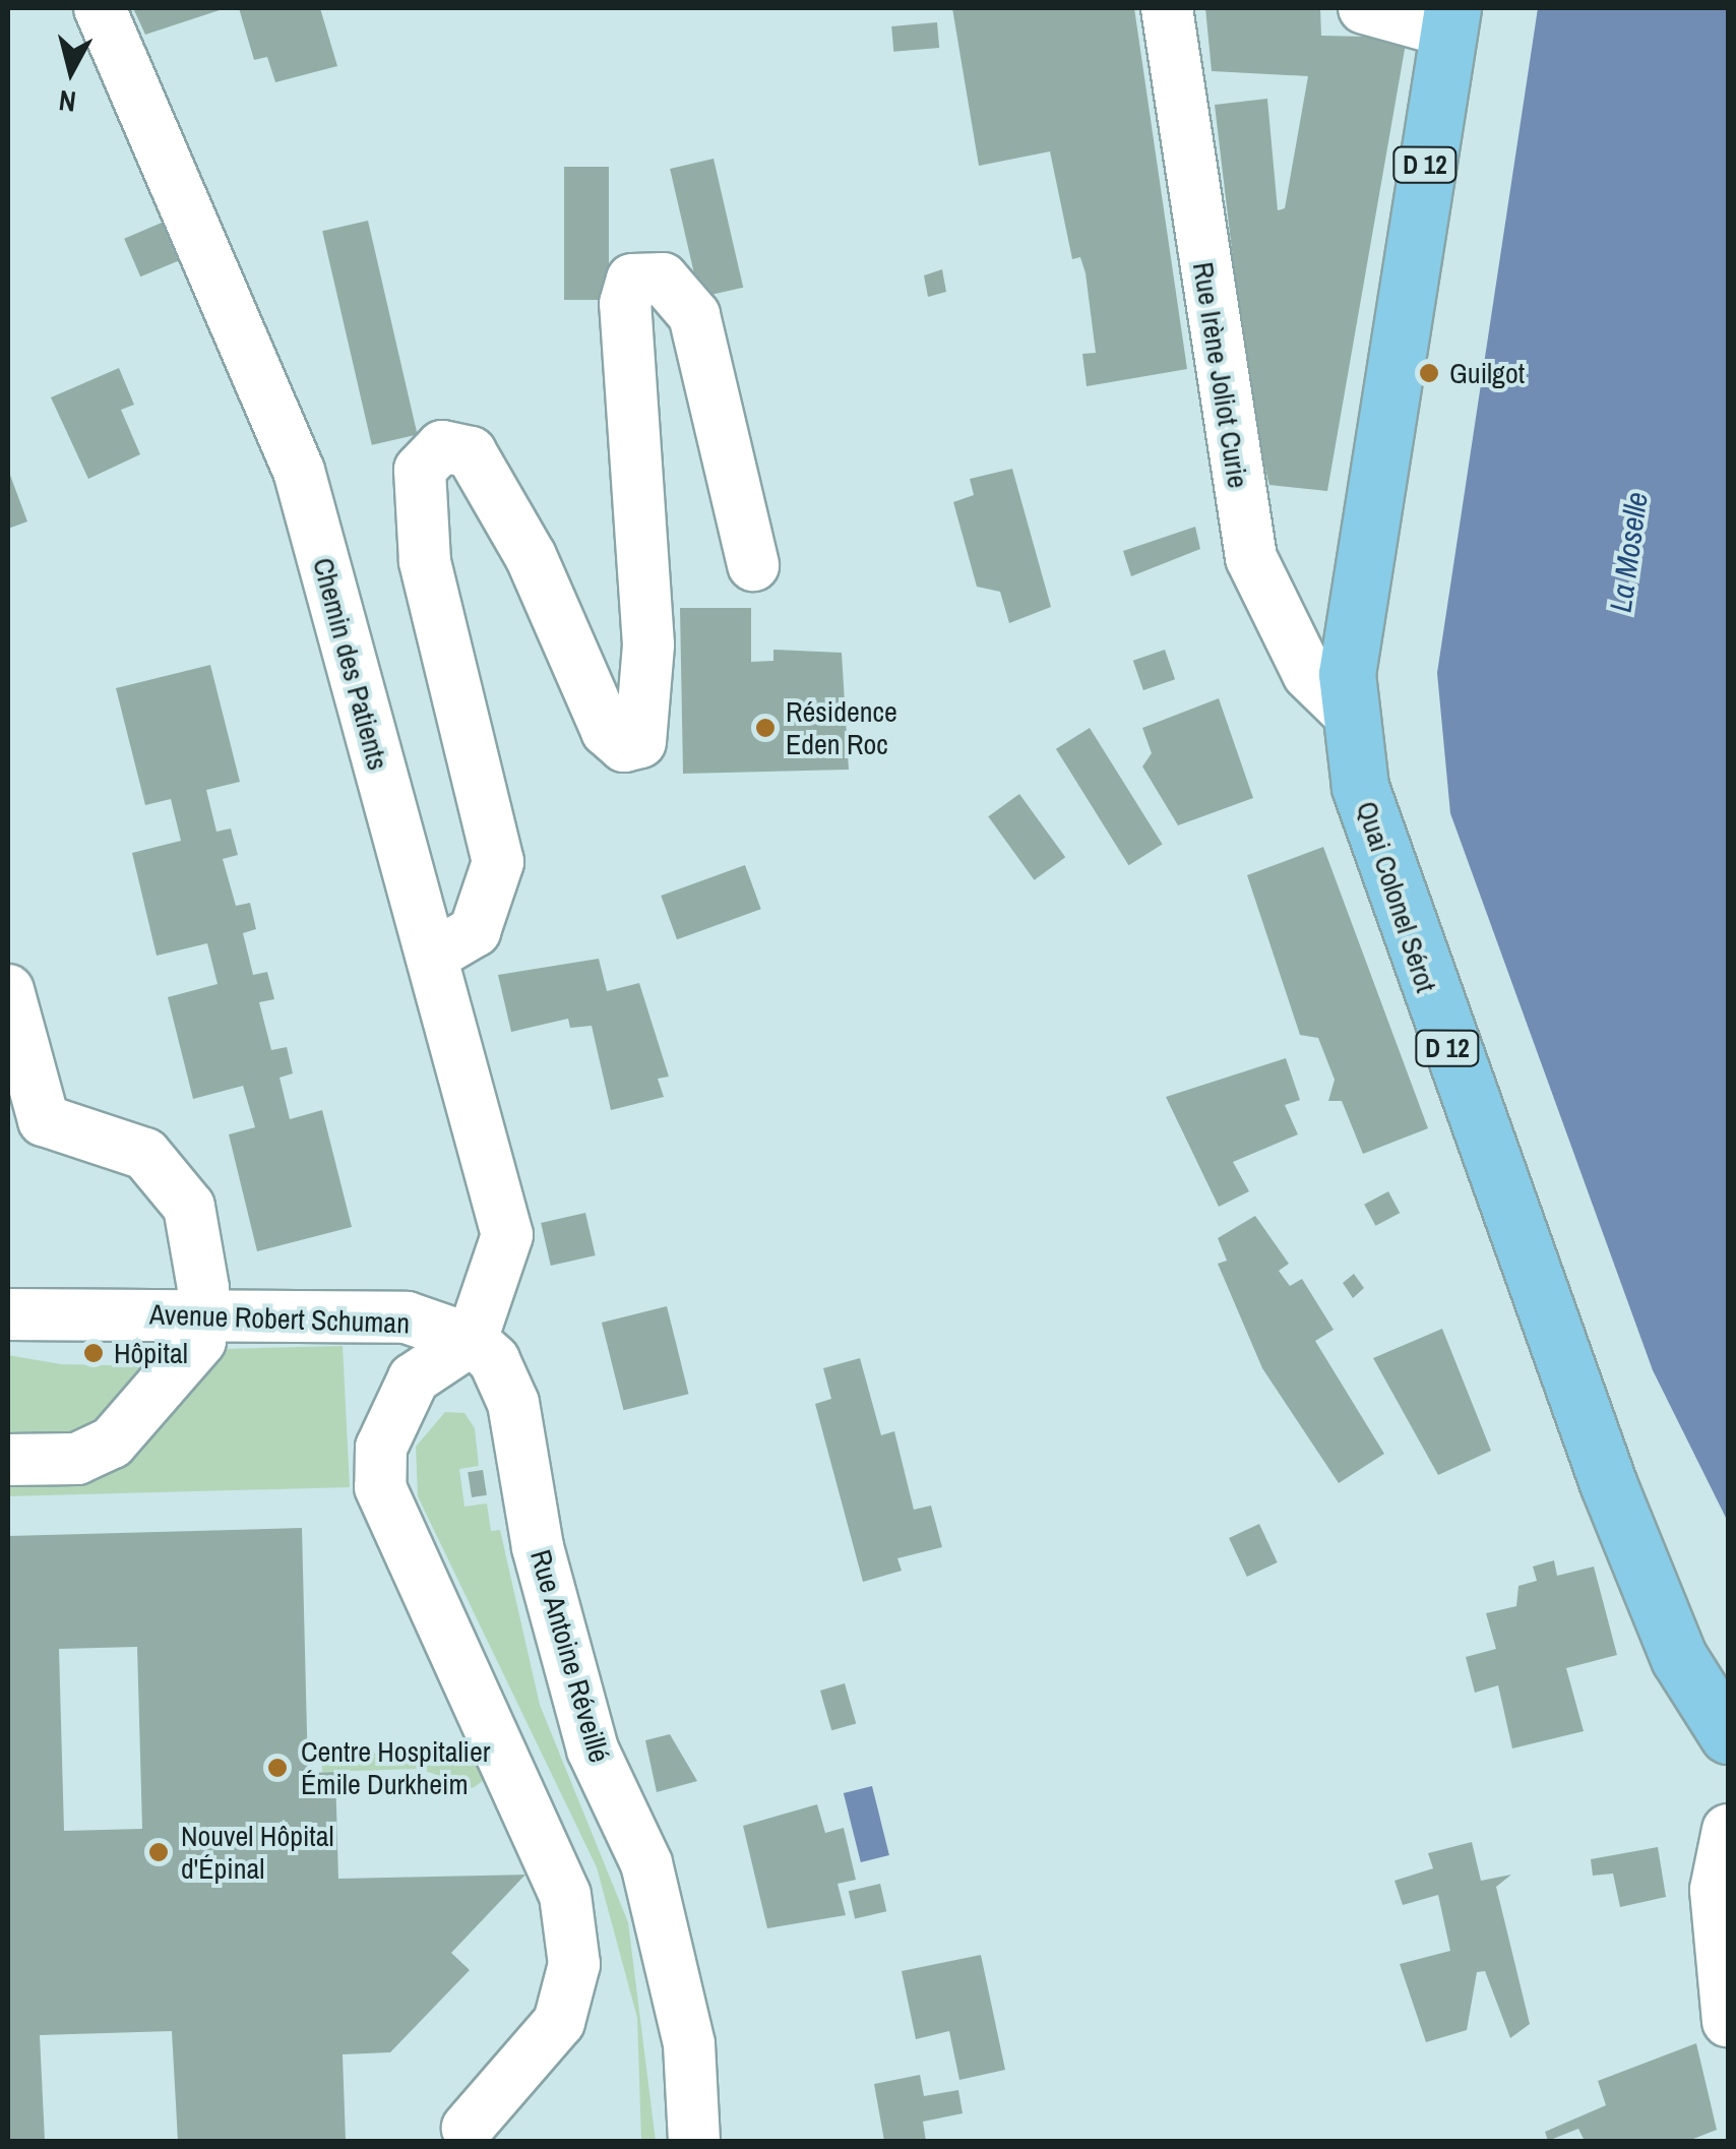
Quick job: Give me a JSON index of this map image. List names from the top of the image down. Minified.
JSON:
{"streets":{"main road":["D 12","Quai Colonel Sérot"],"street":["Rue Irène Joliot Curie","Chemin des Patients","Avenue Robert Schuman","Rue Antoine Réveillé"]},"crossings":[["Rue Irène Joliot Curie","Quai Colonel Sérot"],["Chemin des Patients","Avenue Robert Schuman"],["Chemin des Patients","Rue Antoine Réveillé"],["Avenue Robert Schuman","Rue Antoine Réveillé"]],"water":["La Moselle"],"places":["Guilgot","Résidence Eden Roc","Hôpital","Centre Hospitalier Émile Durkheim","Nouvel Hôpital d'Épinal"],"north":"bottom"}
